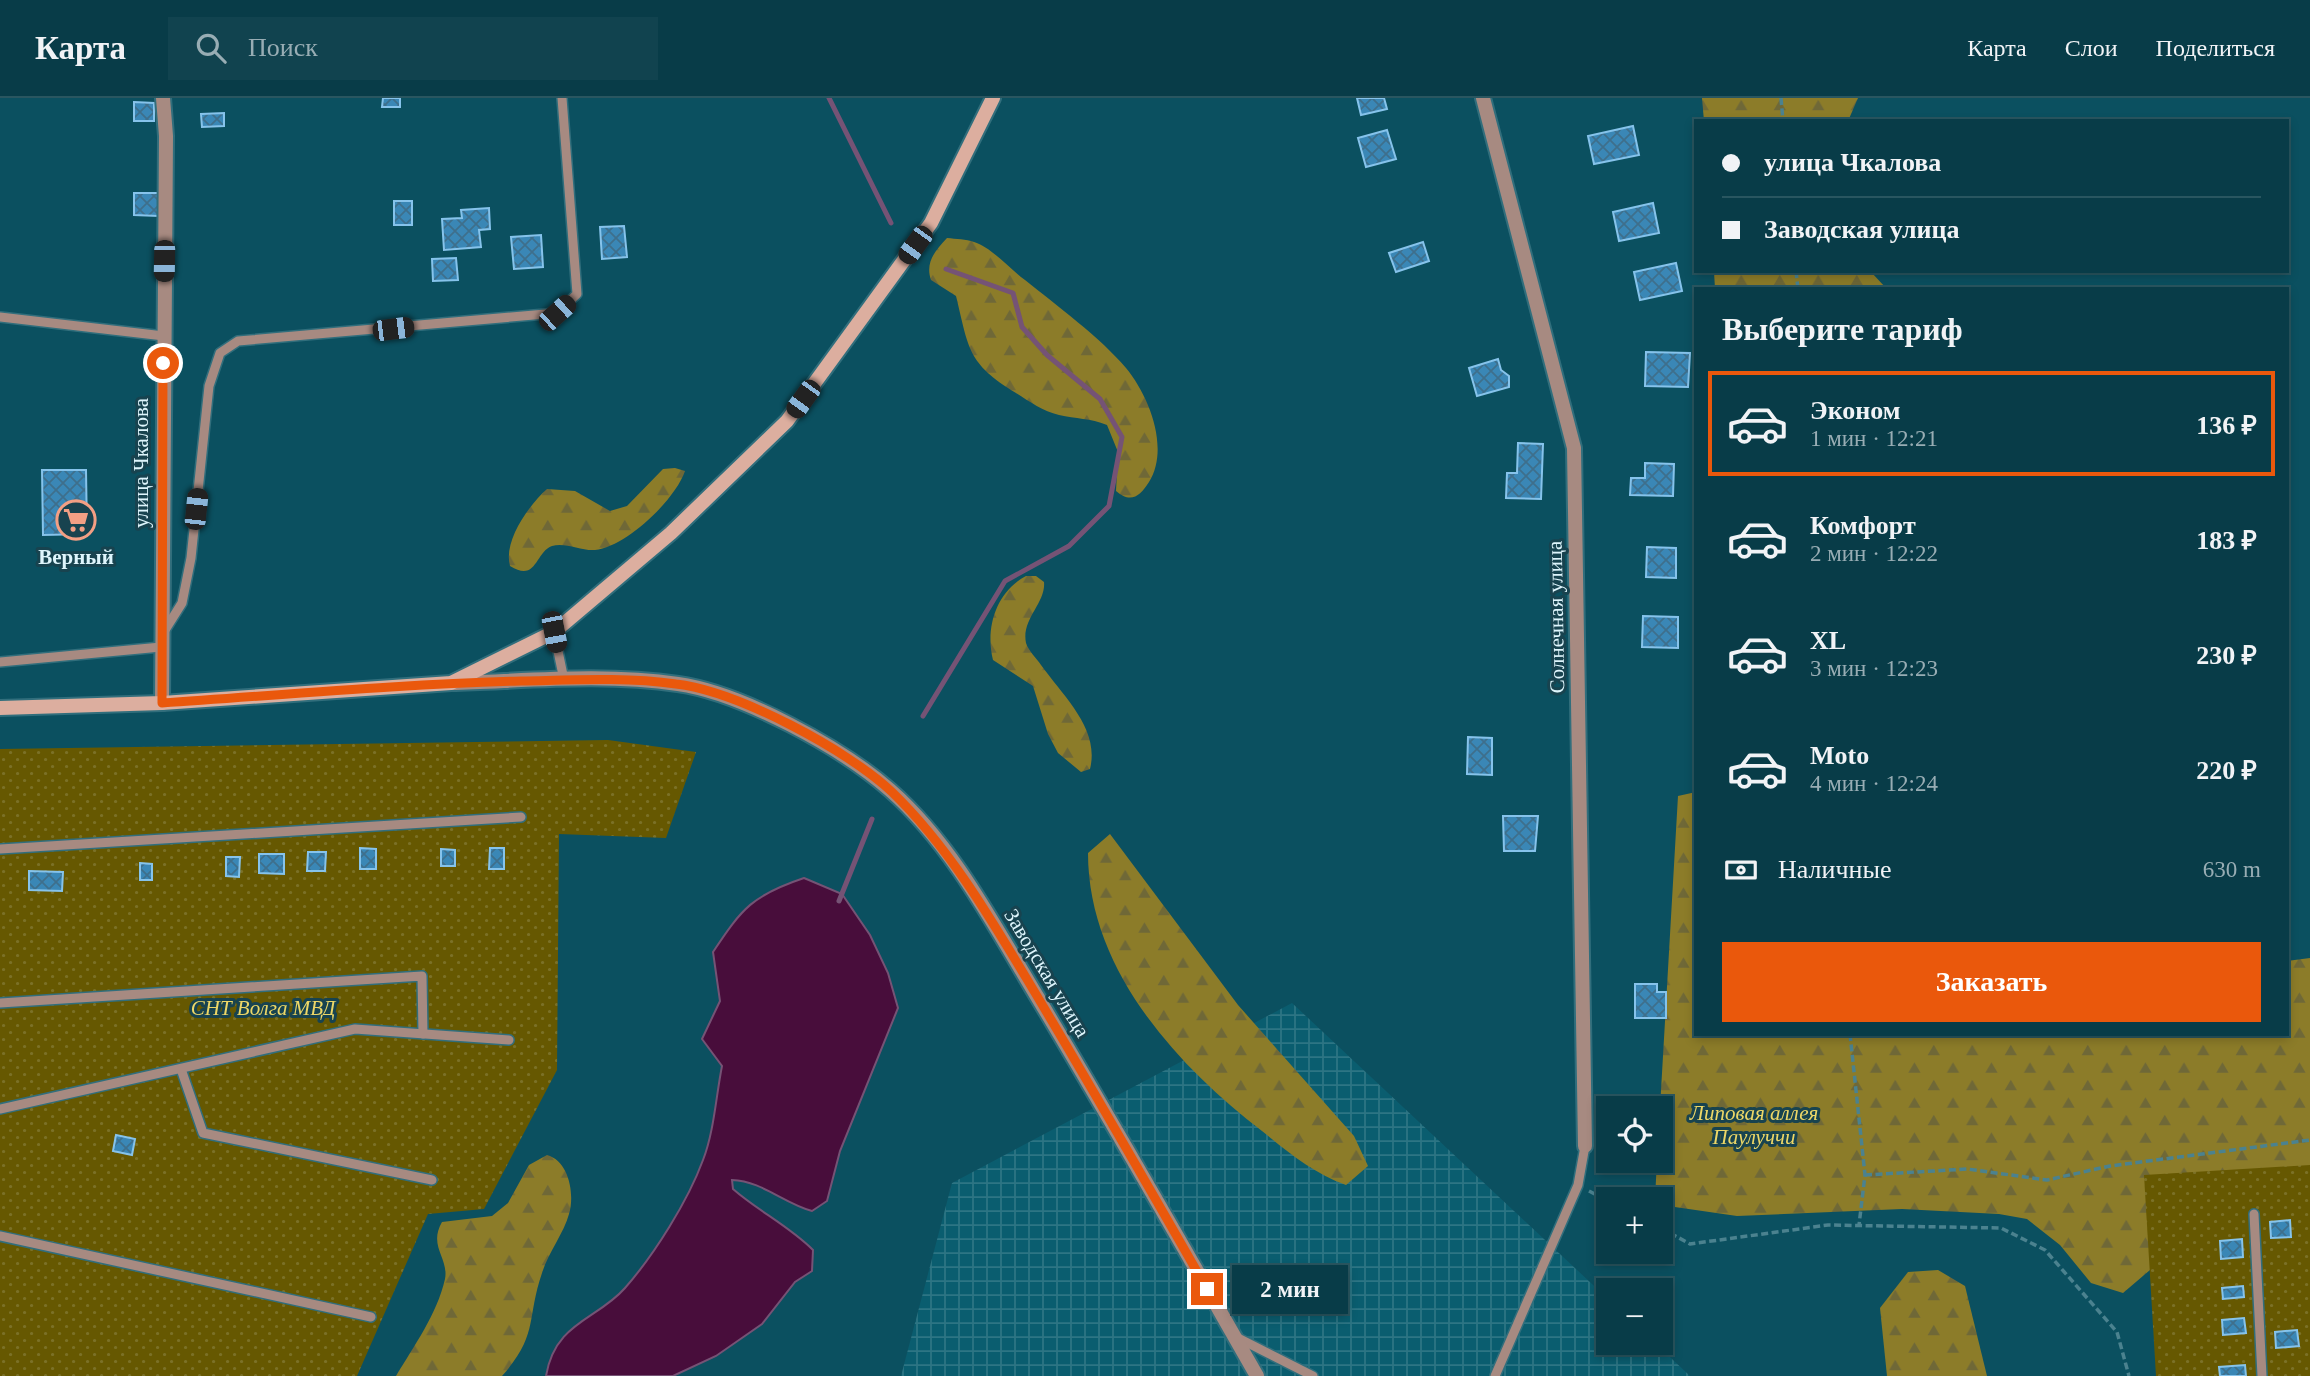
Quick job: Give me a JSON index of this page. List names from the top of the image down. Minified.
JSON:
{"streets":{"street":["улица Чкалова","Солнечная улица","Заводская улица"]},"parks":["СНТ Волга МВД","Липовая аллея Паулуччи"],"places":{"supermarket":["Верный"]},"page":{"header":"Карта","search":"Поиск","nav":["Карта","Слои","Поделиться"],"banner":["улица Чкалова","Заводская улица"],"heading":"Выберите тариф","list":[{"name":"Эконом","note":"1 мин · 12:21","value":"136 ₽"},{"name":"Комфорт","note":"2 мин · 12:22","value":"183 ₽"},{"name":"XL","note":"3 мин · 12:23","value":"230 ₽"},{"name":"Moto","note":"4 мин · 12:24","value":"220 ₽"}],"pay":["Наличные","630 m"],"buttons":"Заказать","map_buttons":["+","−"],"bubble":"2 мин"}}
